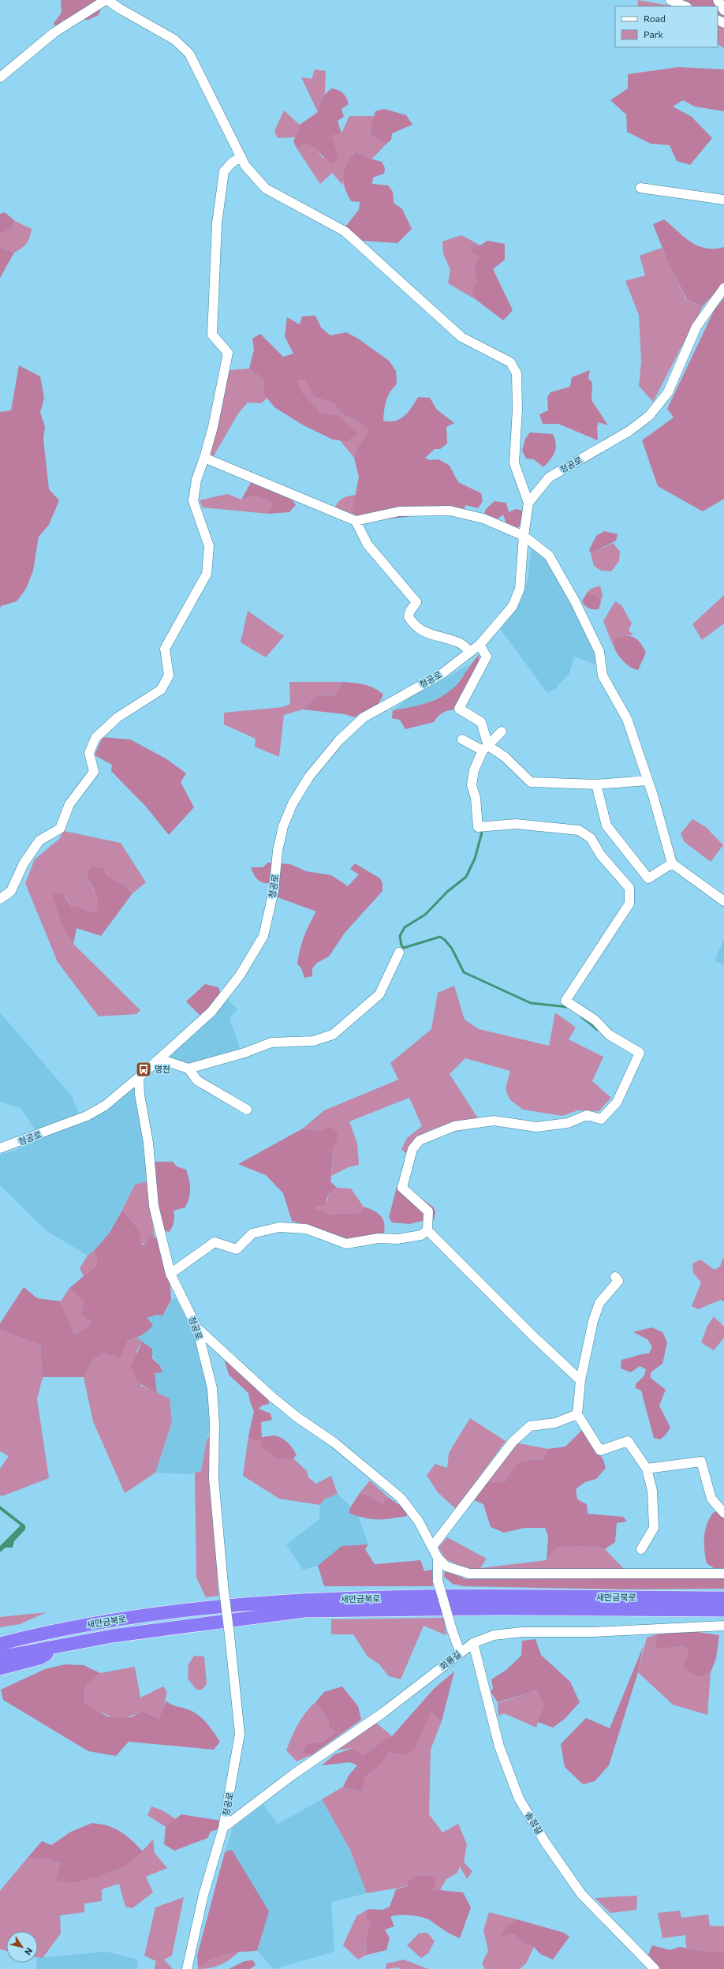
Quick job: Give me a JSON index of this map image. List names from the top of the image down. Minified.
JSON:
{"streets":{"highway":["새만금북로"],"street":["청공로","회룡길","송정길"]},"crossings":[["청공로","회룡길"],["회룡길","송정길"]],"places":{"bus stop":["명천"]},"legend":["Road","Park"],"north":"bottom right"}
